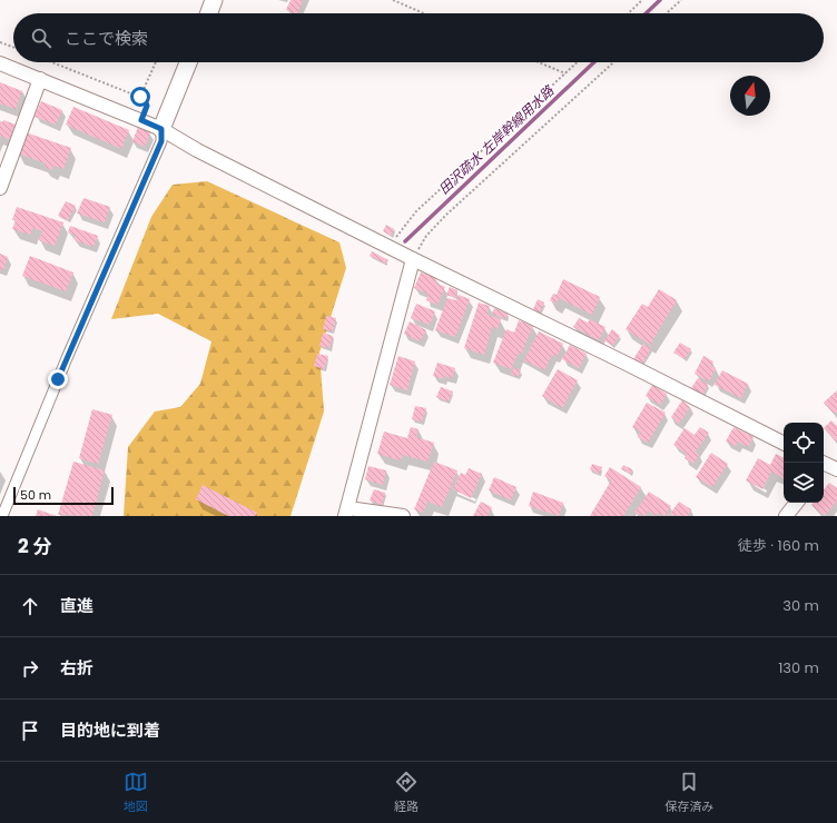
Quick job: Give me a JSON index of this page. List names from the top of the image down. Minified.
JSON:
{"water":["田沢疏水 左岸幹線用水路"],"scale_bar":"50 m","north":"top","page":{"search":"ここで検索","scale":"50 m","heading":["2 分","徒歩 · 160 m"],"list":[["直進","30 m"],["右折","130 m"],"目的地に到着"],"nav":["地図","経路","保存済み"]}}
